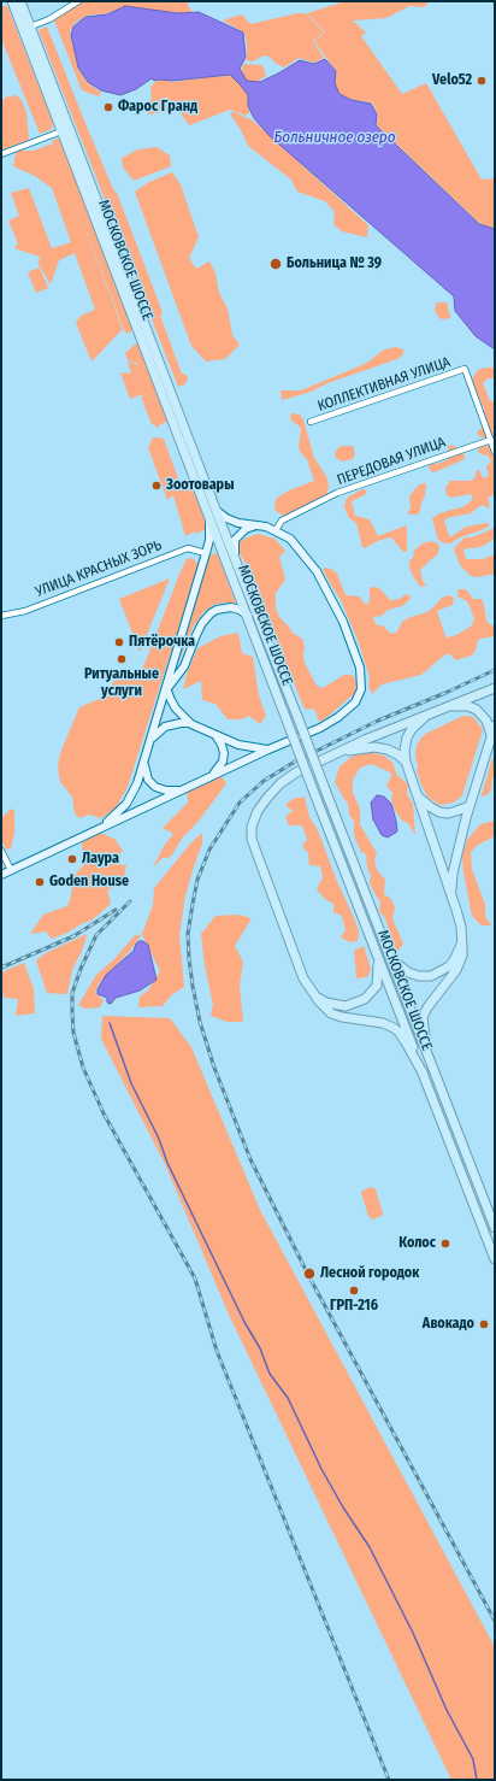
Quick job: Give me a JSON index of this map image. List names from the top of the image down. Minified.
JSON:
{"streets":{"main road":["МОСКОВСКОЕ ШОССЕ"],"street":["КОЛЛЕКТИВНАЯ УЛИЦА","ПЕРЕДОВАЯ УЛИЦА","УЛИЦА КРАСНЫХ ЗОРЬ"]},"crossings":[["КОЛЛЕКТИВНАЯ УЛИЦА","ПЕРЕДОВАЯ УЛИЦА"]],"water":["Больничное озеро"],"places":["Velo52","Фарос Гранд","Больница № 39","Зоотовары","Пятёрочка","Ритуальные услуги","Лаура","Goden House","Колос","Лесной городок","ГРП-216","Авокадо"]}
